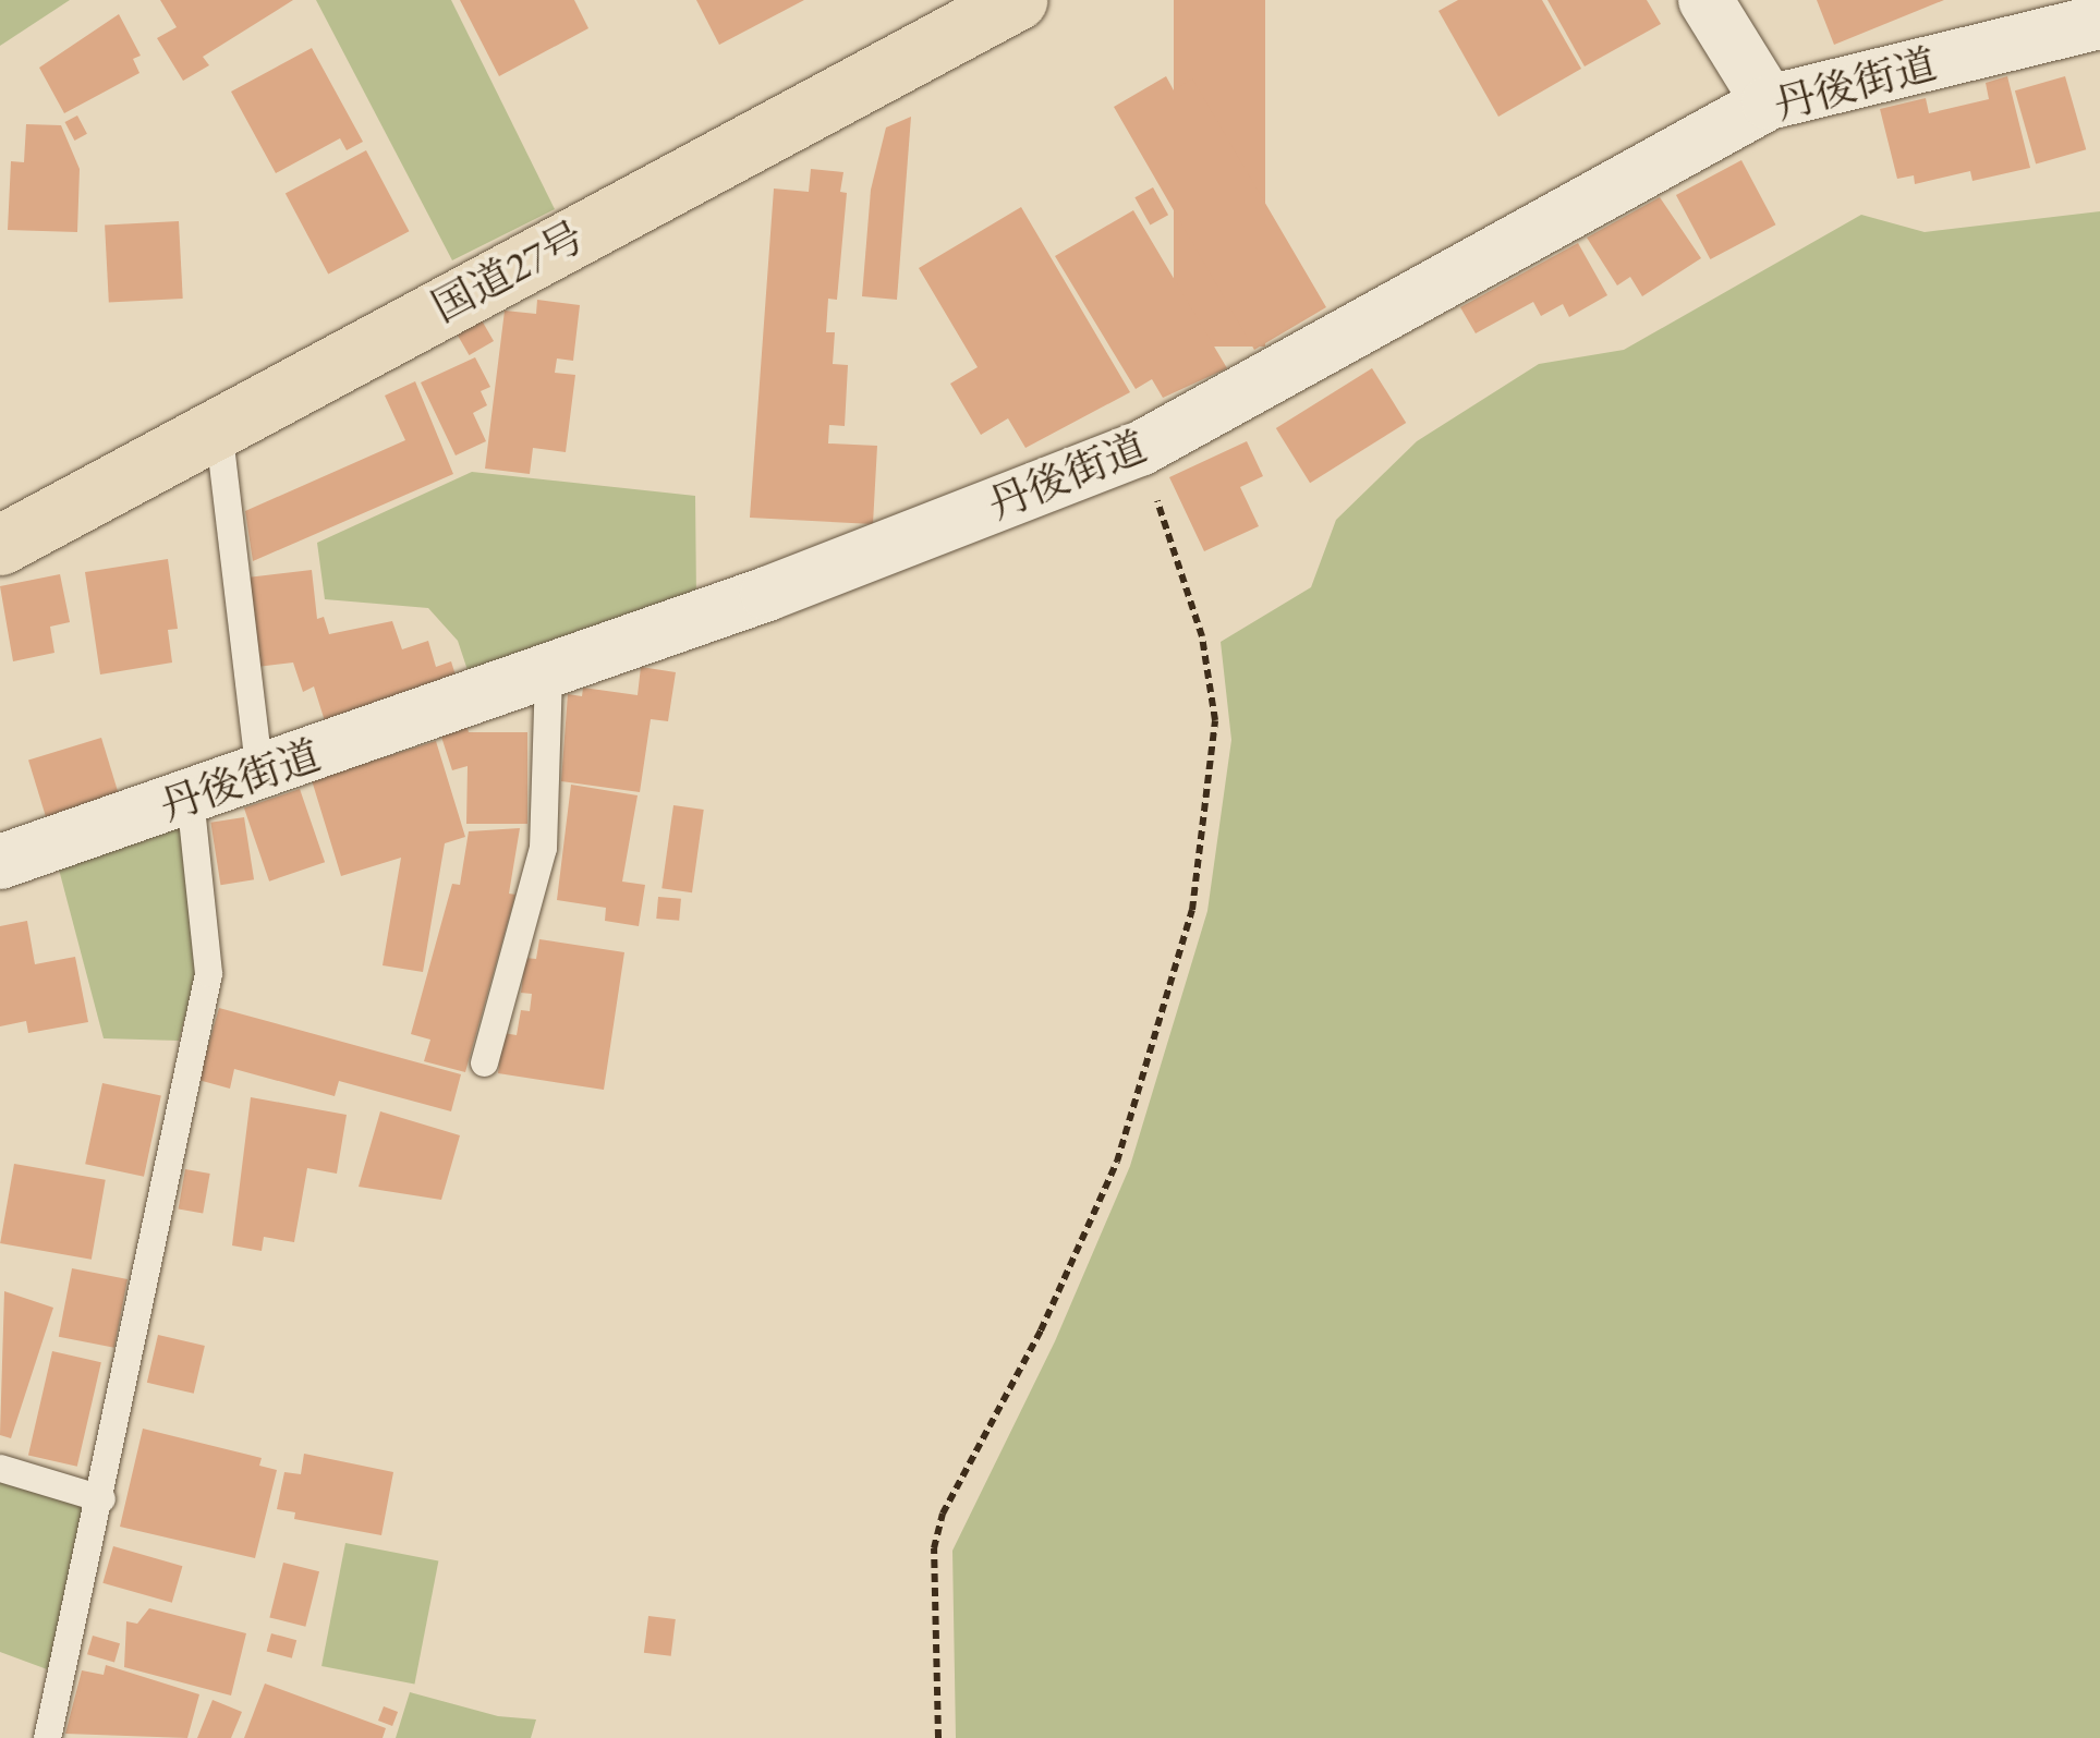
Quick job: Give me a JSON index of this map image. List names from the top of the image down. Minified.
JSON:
{"streets":{"highway":["国道27号"],"street":["丹後街道"]}}
